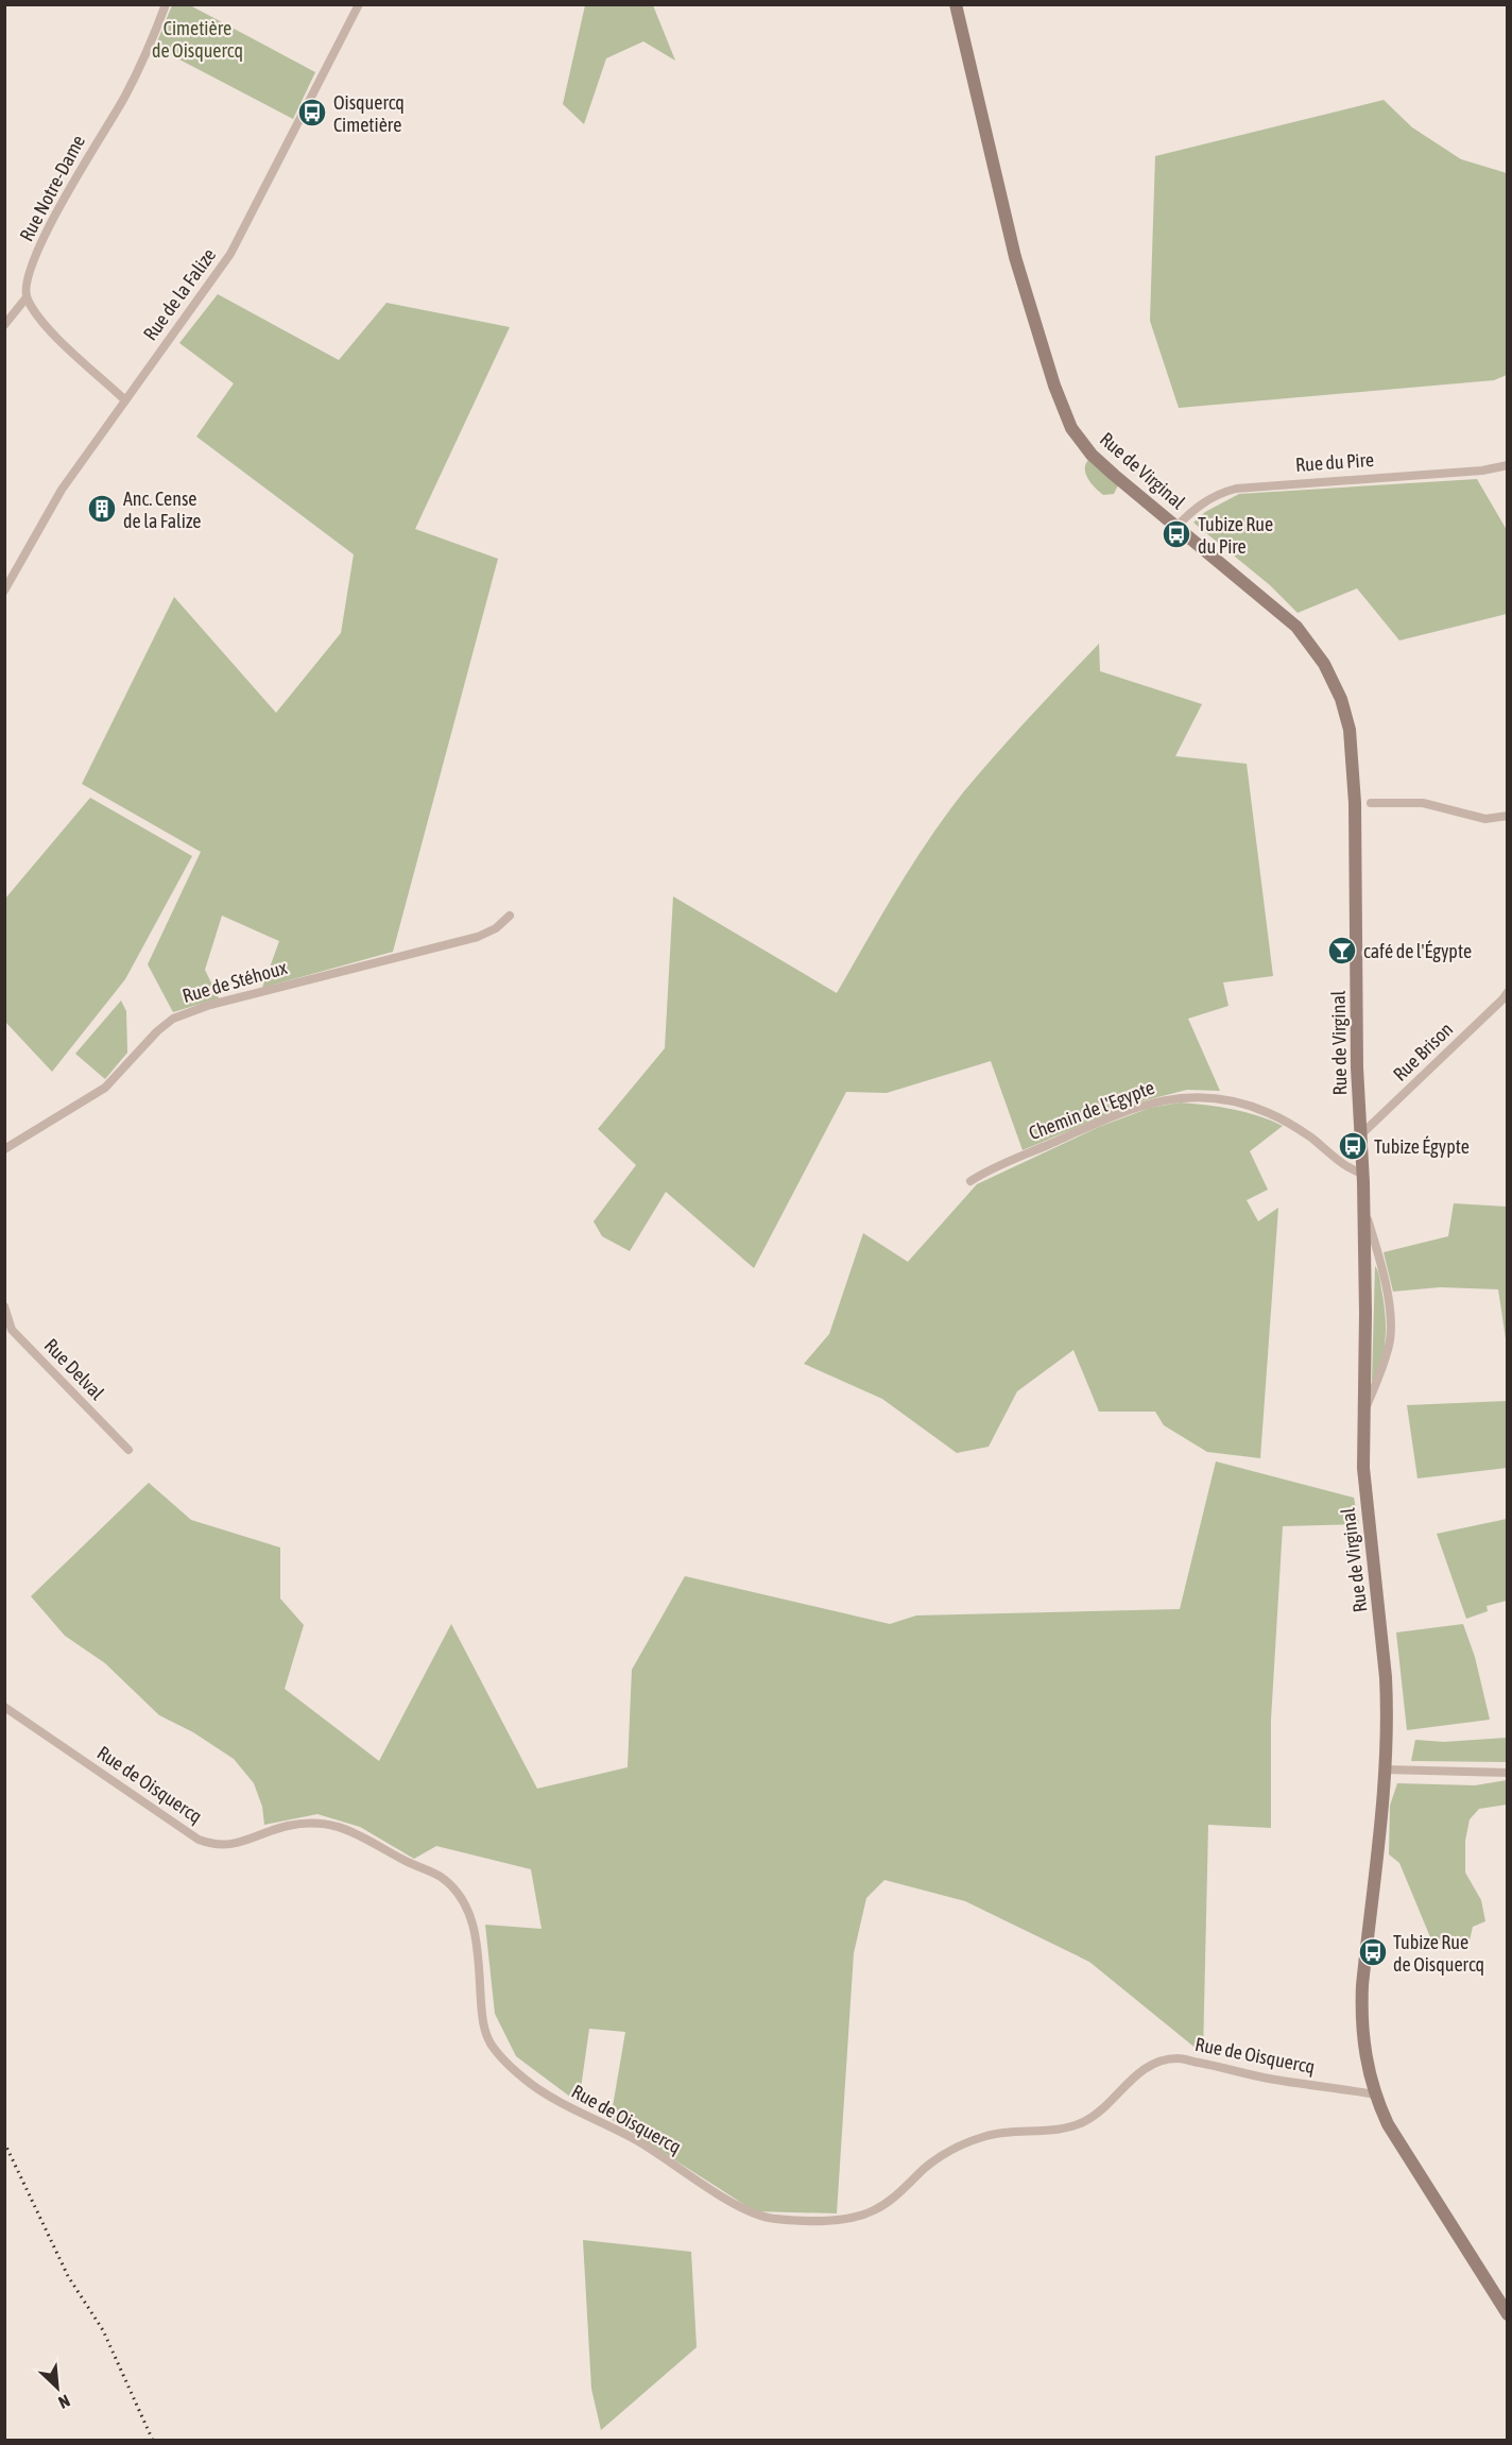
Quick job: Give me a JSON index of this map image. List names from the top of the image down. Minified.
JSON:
{"streets":{"street":["Rue Notre-Dame","Rue de la Falize","Rue du Pire","Rue de Virginal","Rue de Stéhoux","Rue Brison","Chemin de l'Egypte","Rue Delval","Rue de Oisquercq"]},"crossings":[["Rue du Pire","Rue de Virginal"],["Rue de Virginal","Rue Brison"],["Rue de Virginal","Chemin de l'Egypte"],["Rue de Virginal","Rue de Oisquercq"]],"parks":["Cimetière de Oisquercq"],"places":{"bus stop":["Oisquercq Cimetière","Tubize Rue du Pire","Tubize Égypte","Tubize Rue de Oisquercq"],"building":["Anc. Cense de la Falize"],"bar":["café de l'Égypte"]},"north":"bottom right"}
